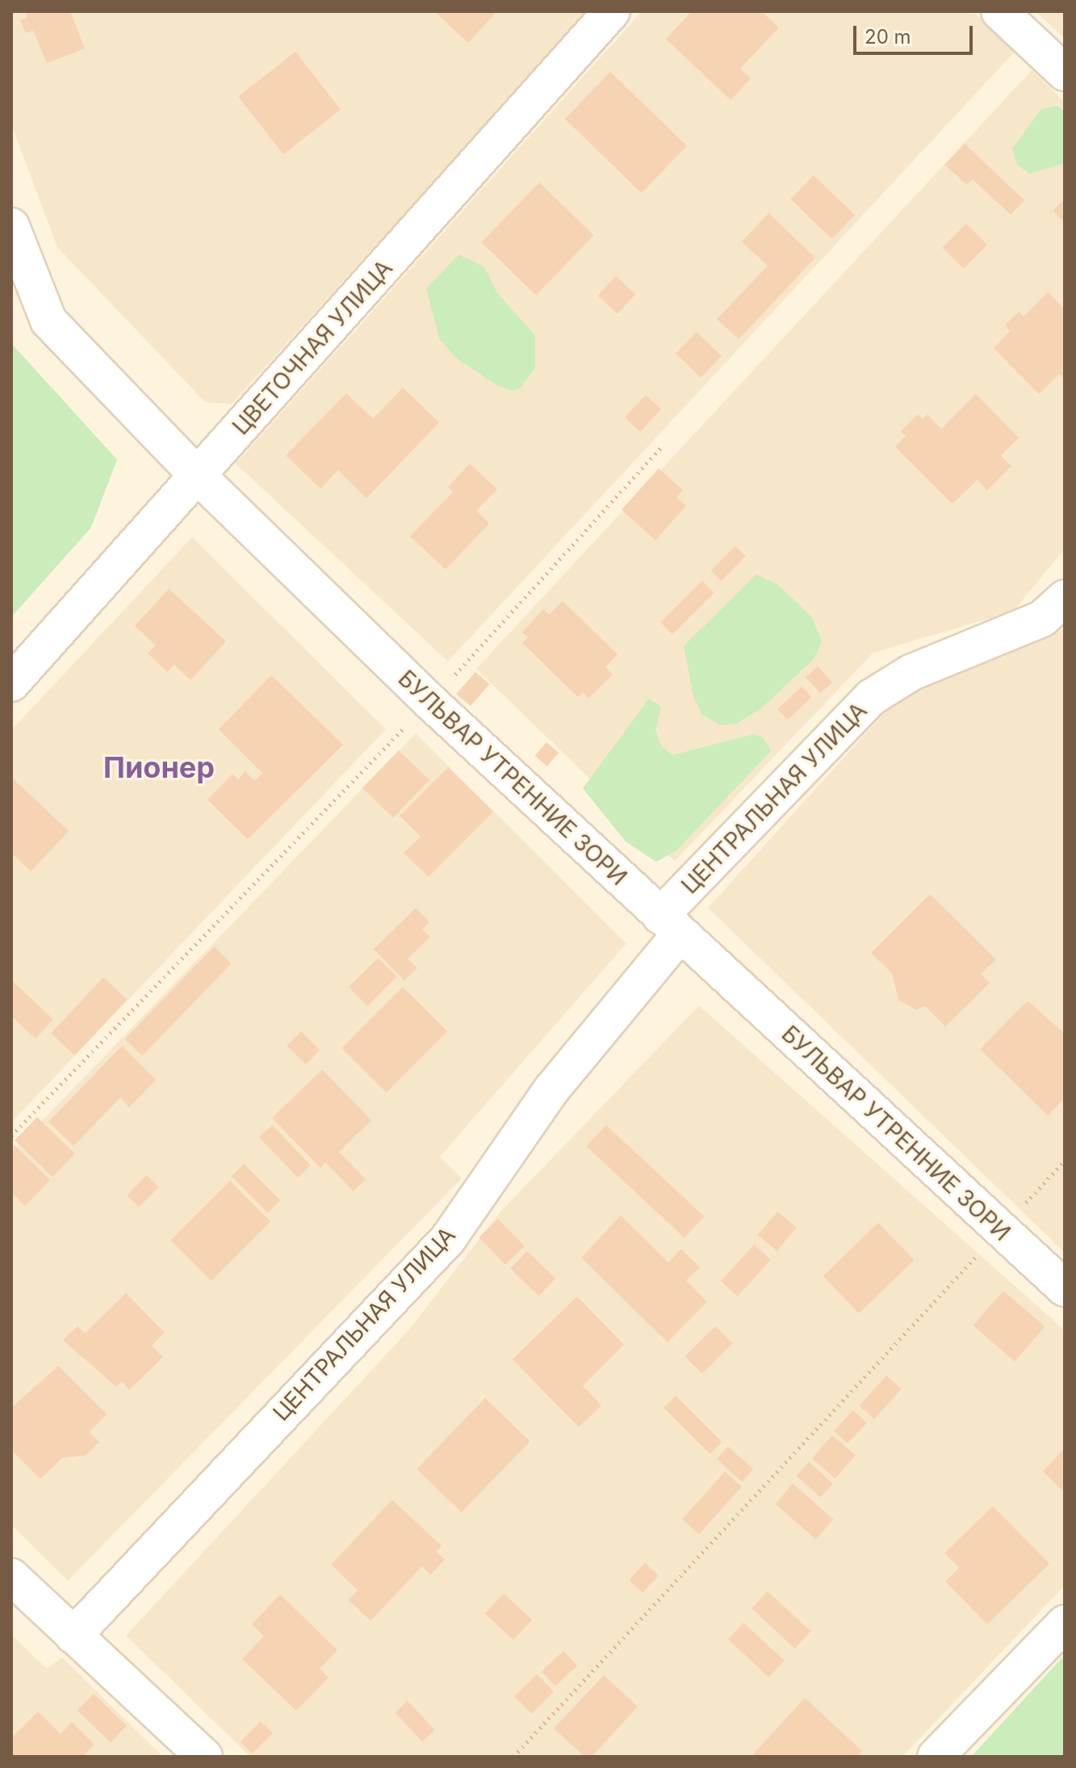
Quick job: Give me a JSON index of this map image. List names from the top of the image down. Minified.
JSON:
{"streets":{"street":["ЦВЕТОЧНАЯ УЛИЦА","БУЛЬВАР УТРЕННИЕ ЗОРИ","ЦЕНТРАЛЬНАЯ УЛИЦА"]},"crossings":[["ЦВЕТОЧНАЯ УЛИЦА","БУЛЬВАР УТРЕННИЕ ЗОРИ"],["БУЛЬВАР УТРЕННИЕ ЗОРИ","ЦЕНТРАЛЬНАЯ УЛИЦА"]],"districts":["Пионер"],"scale_bar":"20 m"}
